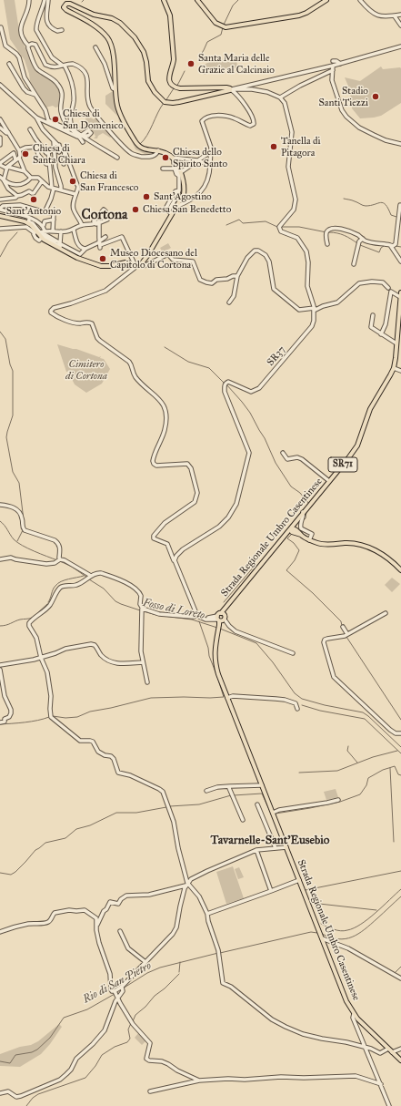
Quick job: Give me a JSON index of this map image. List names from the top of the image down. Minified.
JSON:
{"streets":{"main road":["SR71","Strada Regionale Umbro Casentinese"],"street":["SR37"]},"districts":["Cortona","Tavarnelle-Sant'Eusebio"],"water":["Fosso di Loreto","Rio di San Pietro"],"parks":["Cimitero di Cortona"],"places":["Santa Maria delle Grazie al Calcinaio","Stadio Santi Tiezzi","Chiesa di San Domenico","Tanella di Pitagora","Chiesa di Santa Chiara","Chiesa dello Spirito Santo","Chiesa di San Francesco","Sant'Agostino","Sant'Antonio","Chiesa San Benedetto","Museo Diocesano del Capitolo di Cortona"]}
